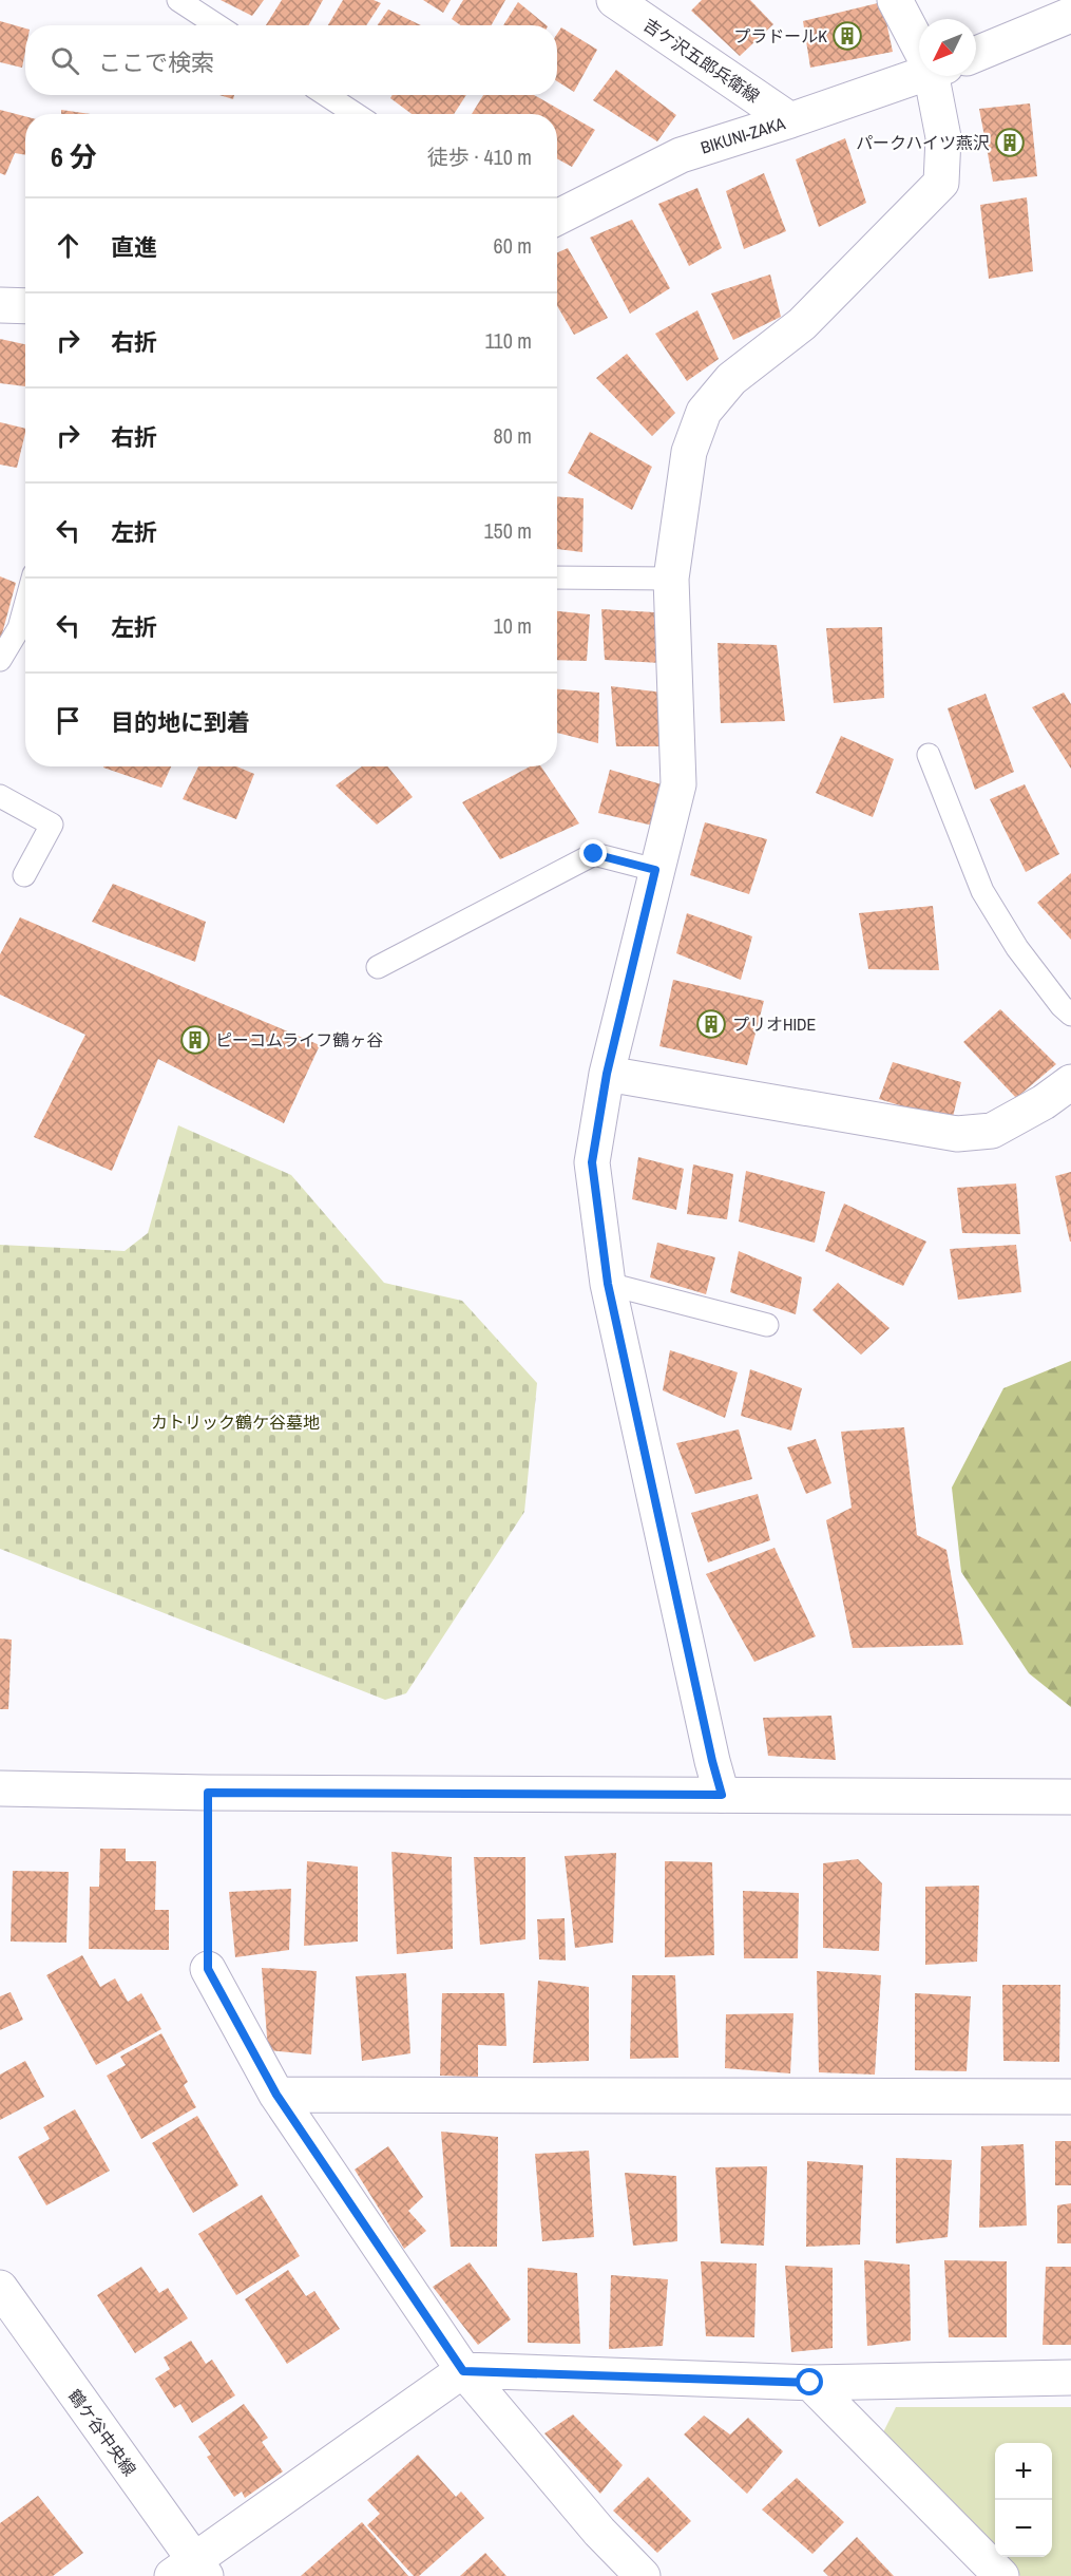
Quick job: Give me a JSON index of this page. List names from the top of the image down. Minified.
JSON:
{"streets":{"street":["吉ケ沢五郎兵衛線","BIKUNI-ZAKA","鶴ケ谷中央線"]},"crossings":[["吉ケ沢五郎兵衛線","BIKUNI-ZAKA"]],"parks":["カトリック鶴ケ谷墓地"],"places":{"building":["プラドールK","パークハイツ燕沢","プリオHIDE","ピーコムライフ鶴ヶ谷"]},"north":"bottom left","page":{"search":"ここで検索","heading":["6 分","徒歩 · 410 m"],"list":[["直進","60 m"],["右折","110 m"],["右折","80 m"],["左折","150 m"],["左折","10 m"],"目的地に到着"],"map_buttons":["+","−"]}}
